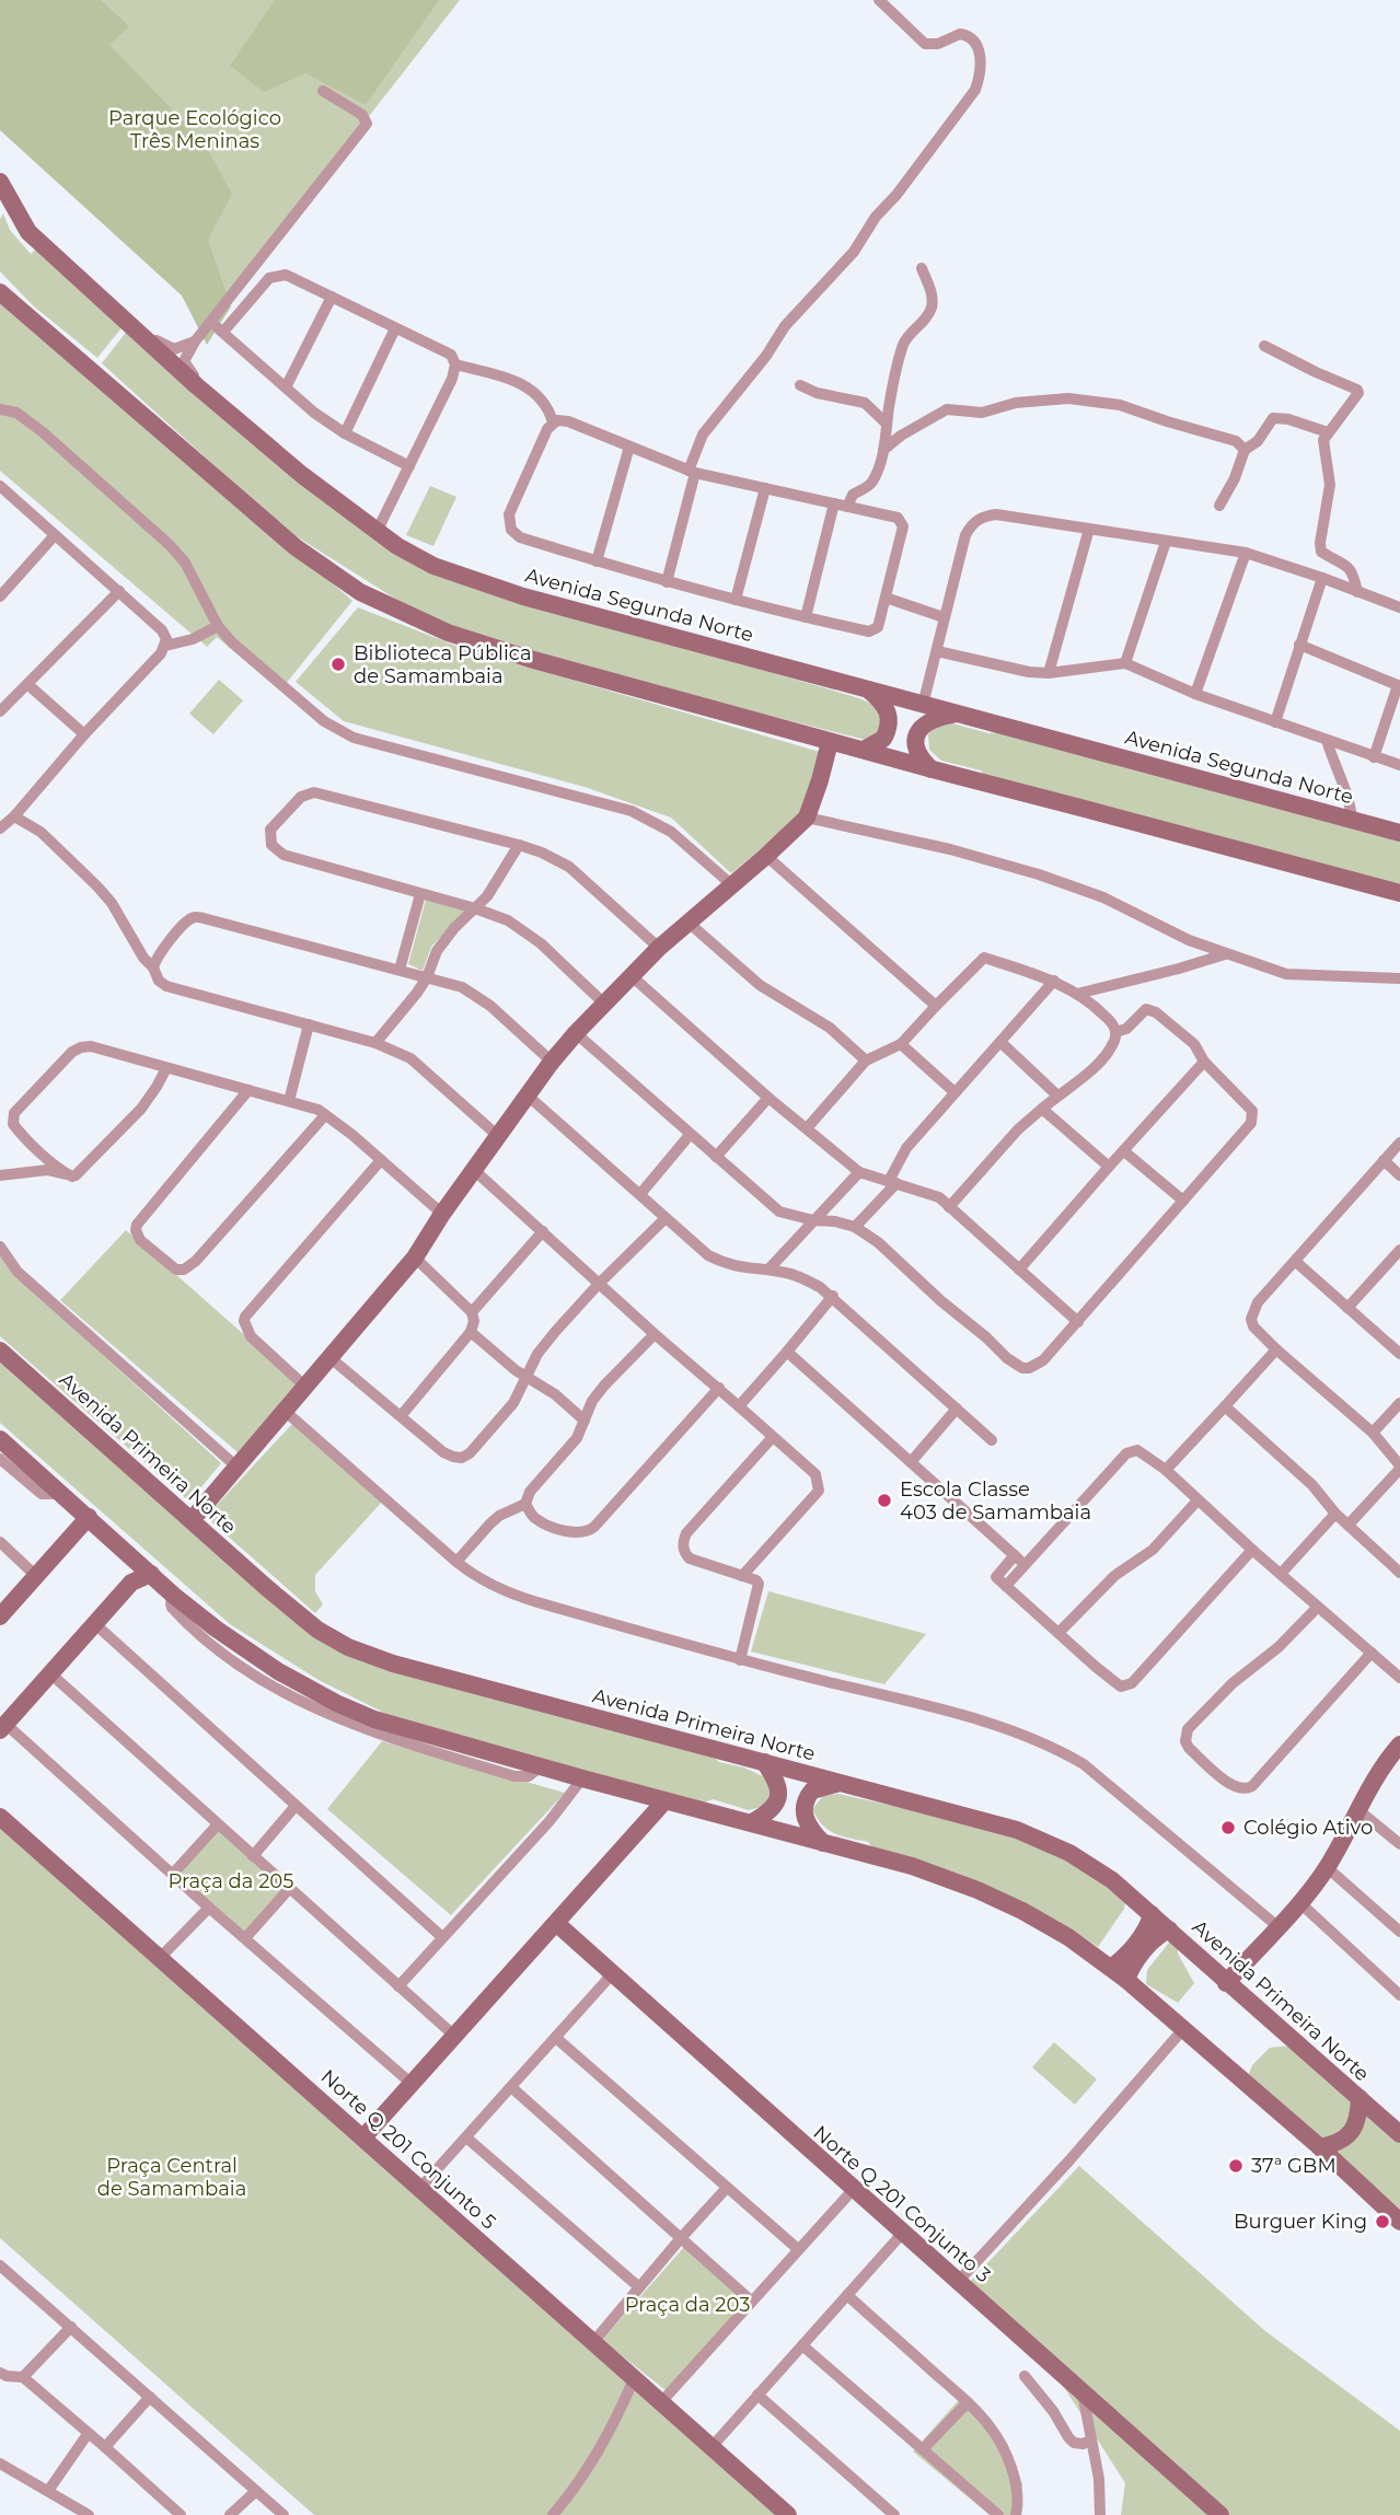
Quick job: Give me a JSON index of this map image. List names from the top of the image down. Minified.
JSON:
{"streets":{"main road":["Avenida Segunda Norte","Avenida Primeira Norte","Norte Q 201 Conjunto 5","Norte Q 201 Conjunto 3"]},"parks":["Parque Ecológico Três Meninas","Praça da 205","Praça Central de Samambaia","Praça da 203"],"places":["Biblioteca Pública de Samambaia","Escola Classe 403 de Samambaia","Colégio Ativo","37ª GBM","Burguer King"]}
